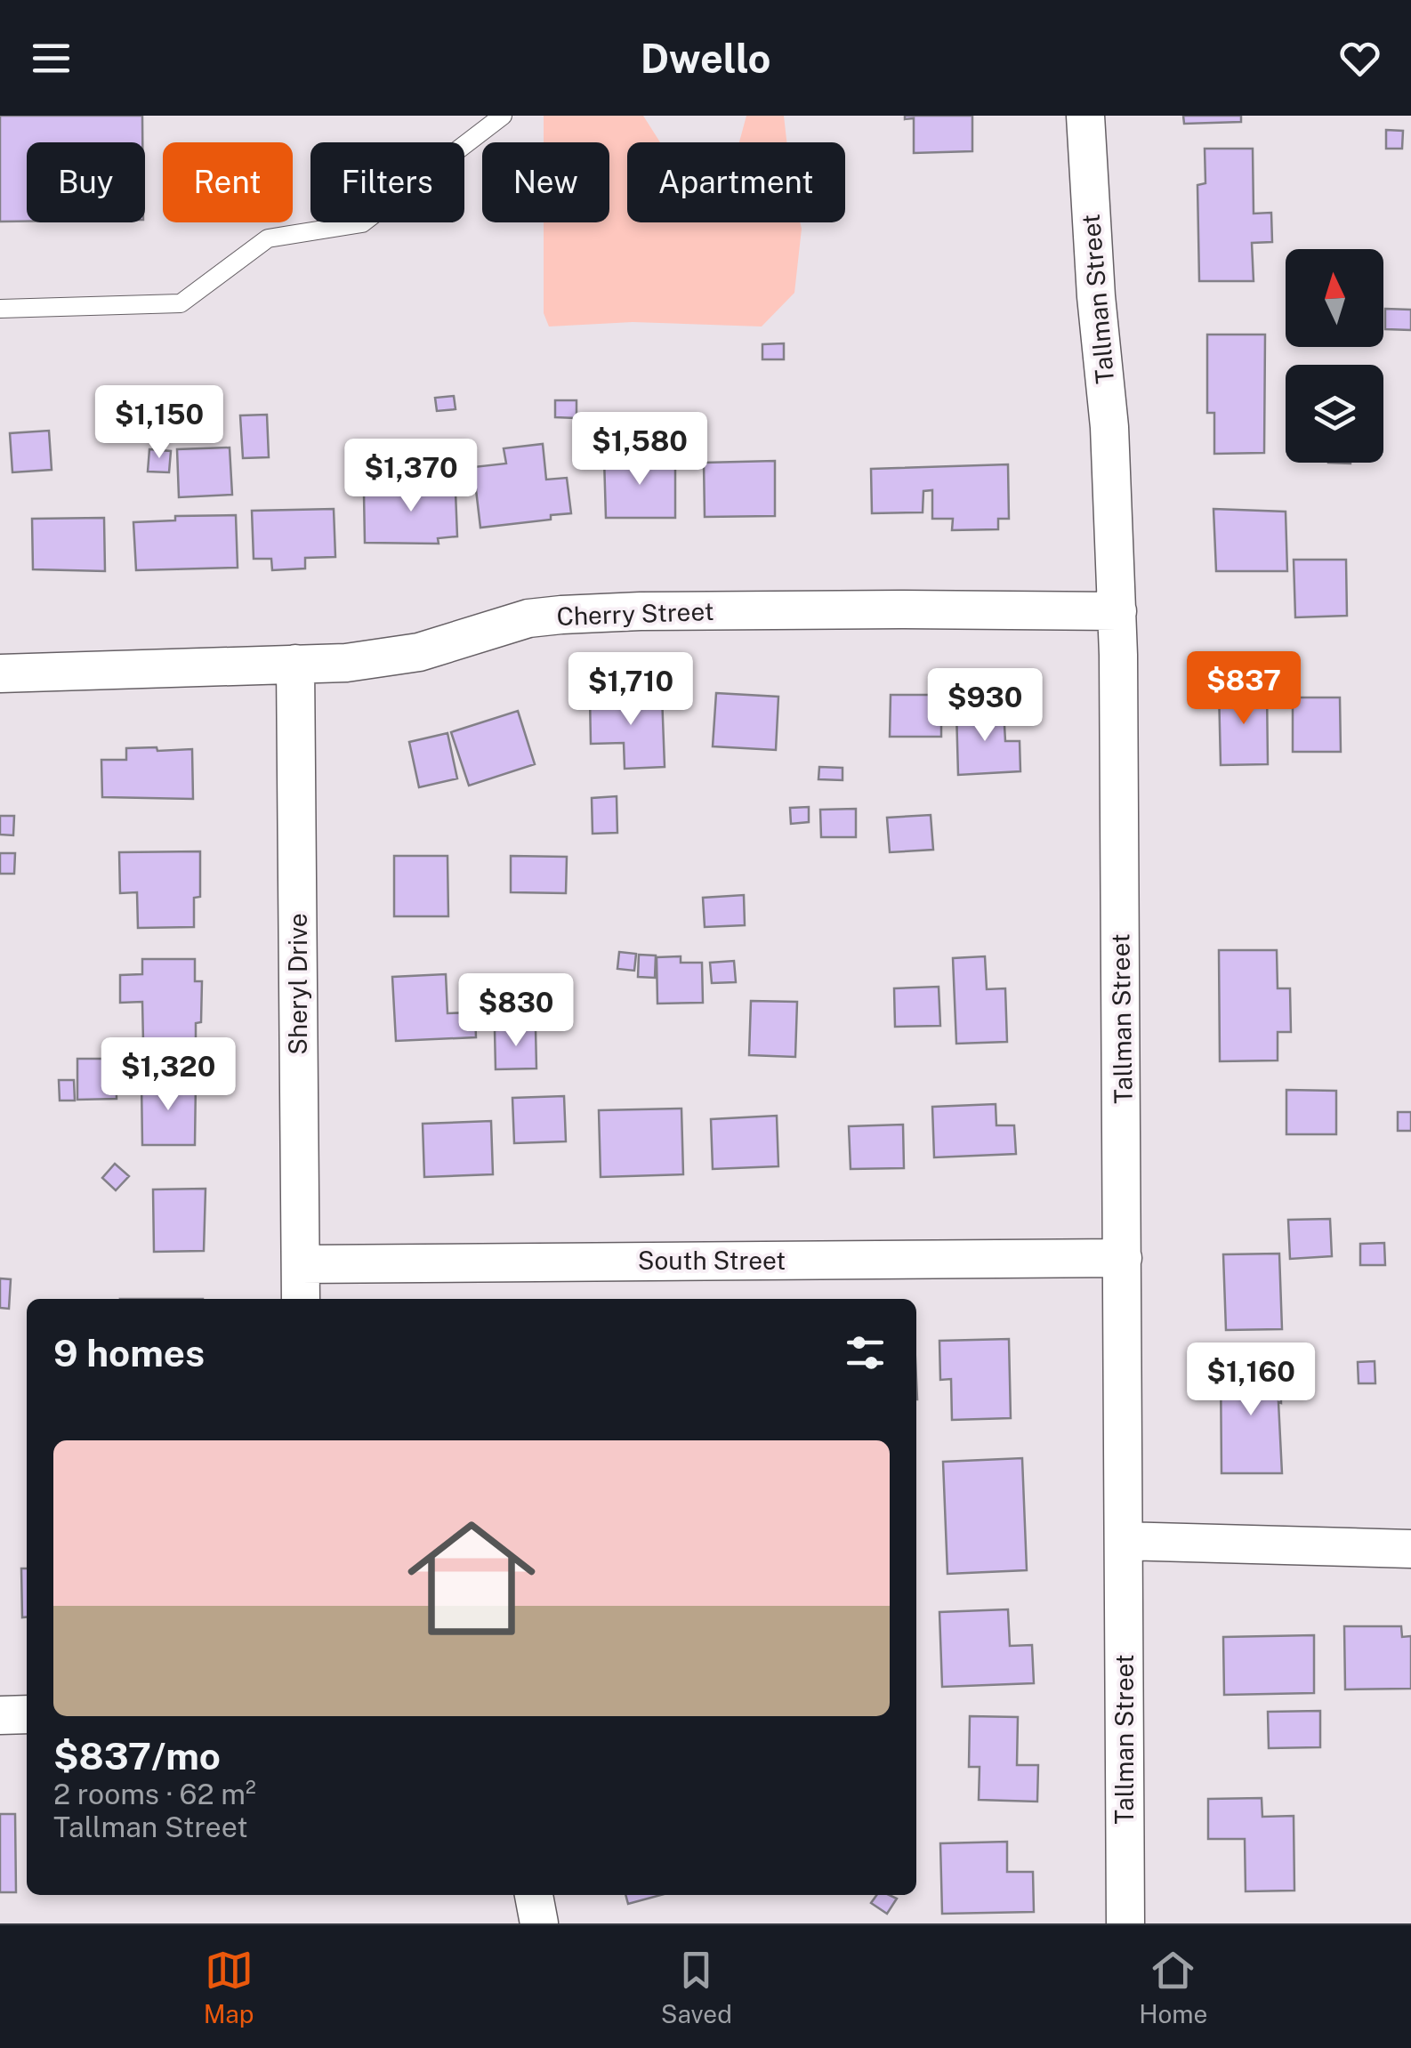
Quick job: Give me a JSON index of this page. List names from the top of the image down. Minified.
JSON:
{"streets":{"street":["Tallman Street","Cherry Street","Sheryl Drive","South Street"]},"crossings":[["Tallman Street","Cherry Street"],["Tallman Street","South Street"],["Cherry Street","Sheryl Drive"],["Sheryl Drive","South Street"]],"north":"top","page":{"header":"Dwello","chip":["Buy","Rent","Filters","New","Apartment"],"price":["$1,150","$1,580","$1,370","$837","$1,710","$930","$830","$1,320","$1,160"],"heading":"9 homes","list":[{"name":"$837/mo","note":"2 rooms · 62 m² · Tallman Street"}],"tabs":["Map","Saved","Home"]}}
